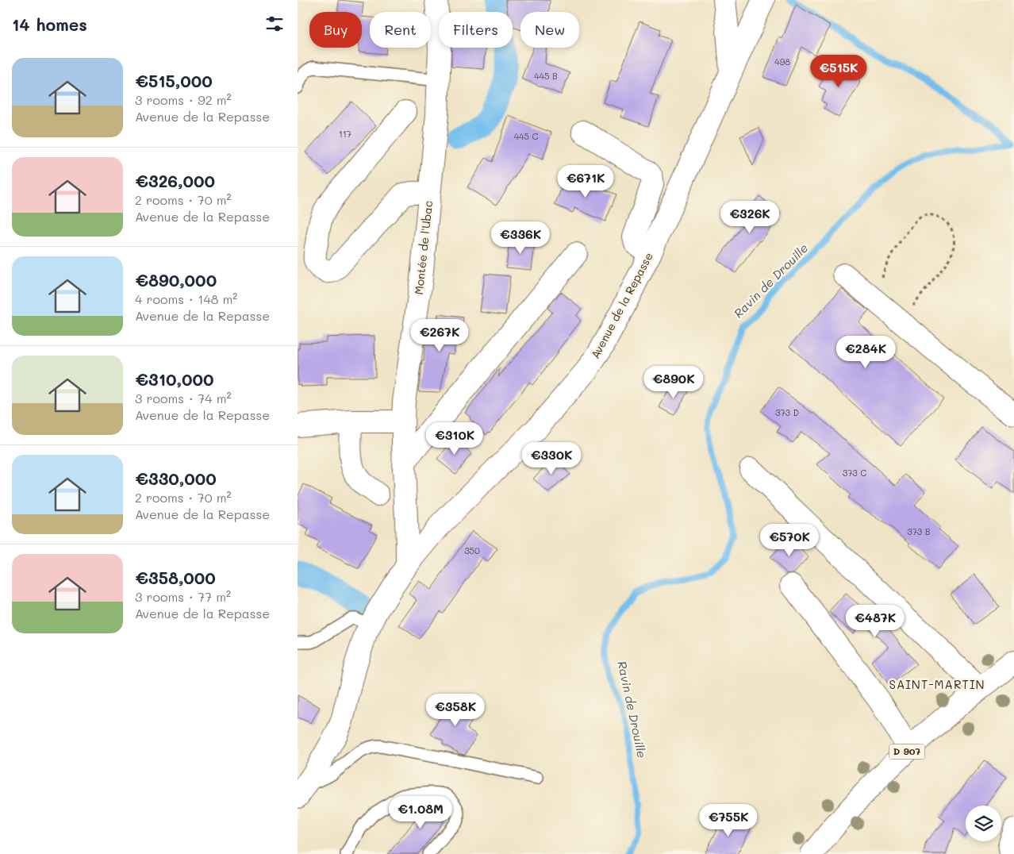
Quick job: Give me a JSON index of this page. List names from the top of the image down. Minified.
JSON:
{"streets":{"street":["Montée de l'Ubac","Avenue de la Repasse","D 907"]},"crossings":[["Montée de l'Ubac","Avenue de la Repasse"]],"districts":["SAINT-MARTIN"],"water":["Ravin de Drouille"],"house_numbers":["498","445 B","117","445 C","373 D","373 C","373 B","350"],"page":{"heading":"14 homes","chip":["Buy","Rent","Filters","New"],"list":[{"name":"€515,000","note":"3 rooms · 92 m² · Avenue de la Repasse"},{"name":"€326,000","note":"2 rooms · 70 m² · Avenue de la Repasse"},{"name":"€890,000","note":"4 rooms · 148 m² · Avenue de la Repasse"},{"name":"€310,000","note":"3 rooms · 74 m² · Avenue de la Repasse"},{"name":"€330,000","note":"2 rooms · 70 m² · Avenue de la Repasse"},{"name":"€358,000","note":"3 rooms · 77 m² · Avenue de la Repasse"}],"price":["€515K","€671K","€326K","€336K","€267K","€284K","€890K","€310K","€330K","€570K","€487K","€358K","€1.08M","€755K"]}}
